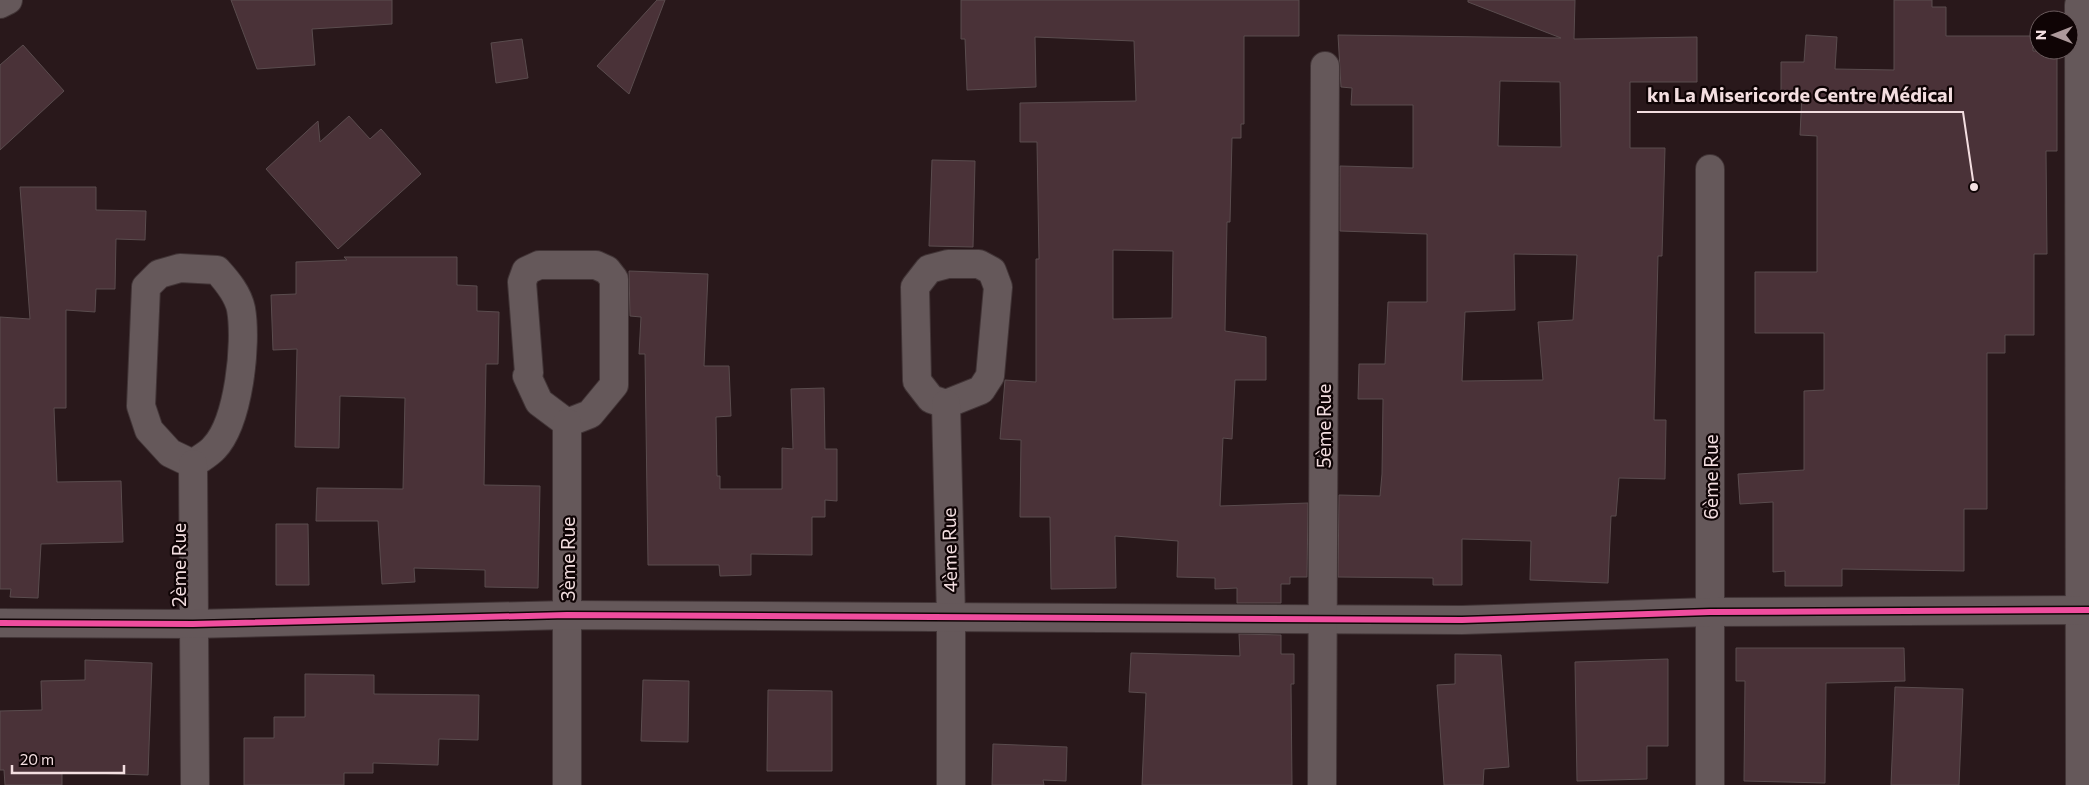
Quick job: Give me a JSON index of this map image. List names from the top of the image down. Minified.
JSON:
{"streets":{"street":["5ème Rue","6ème Rue","4ème Rue","3ème Rue","2ème Rue"]},"places":["kn La Misericorde Centre Médical"],"scale_bar":"20 m","north":"left"}
